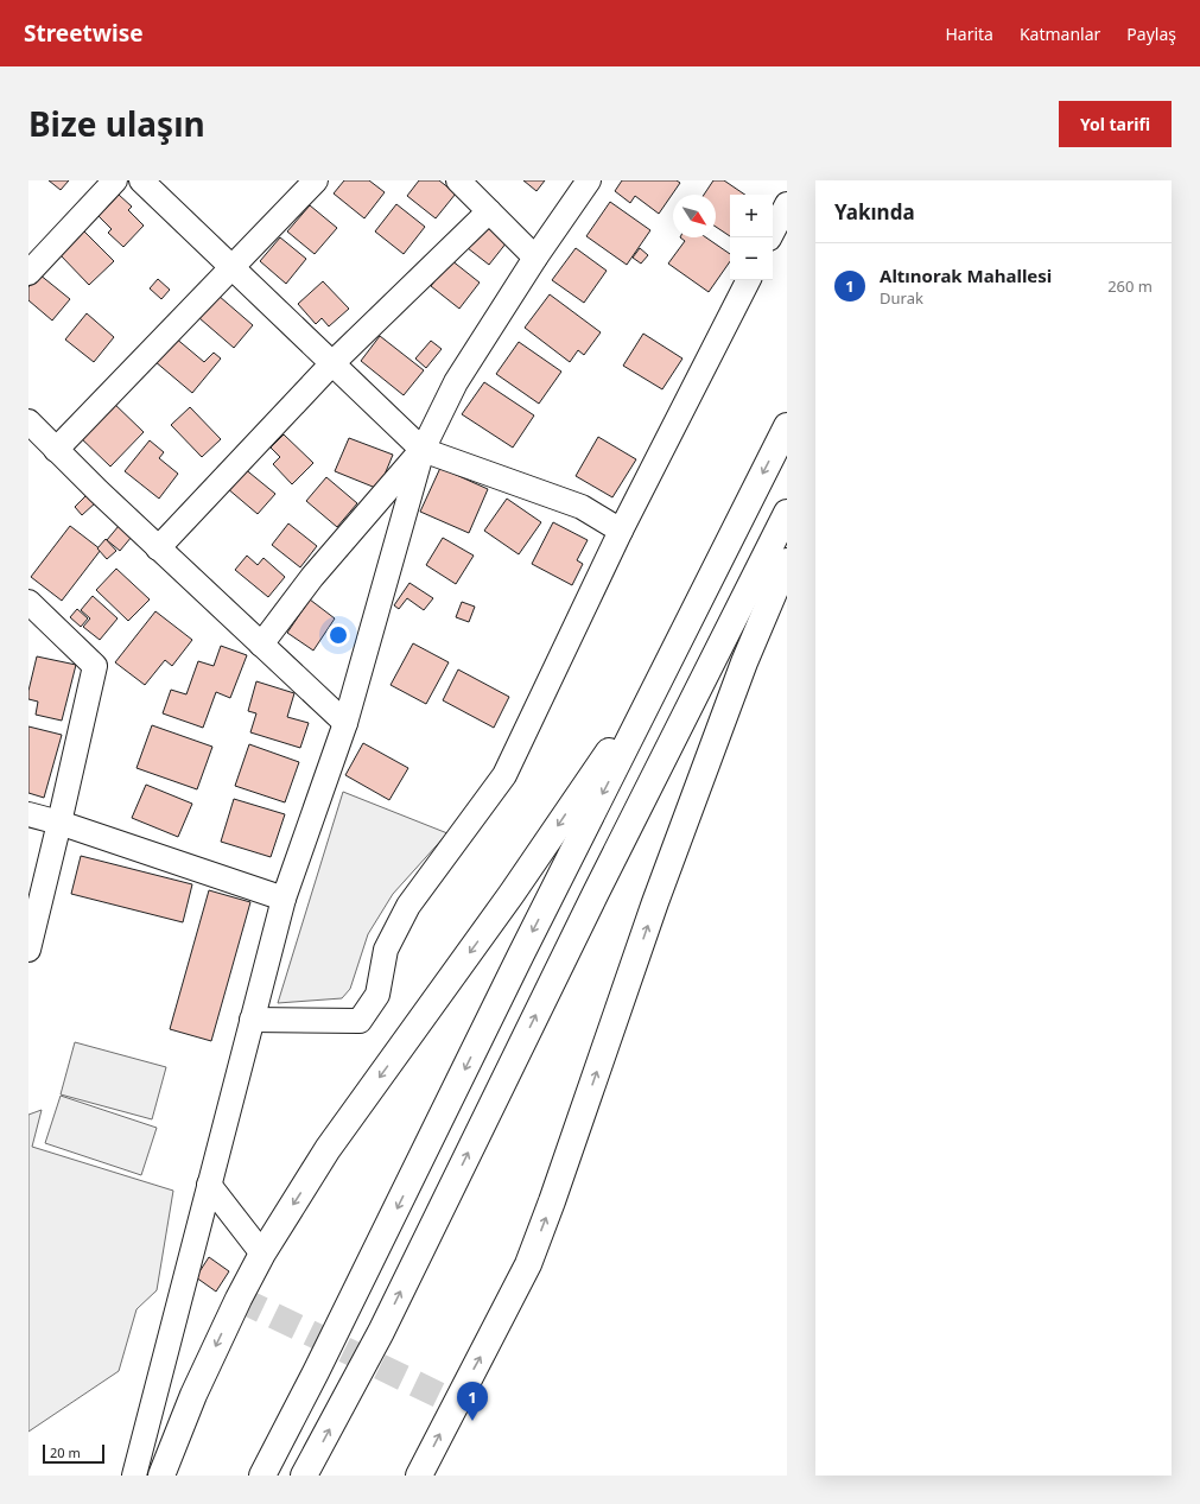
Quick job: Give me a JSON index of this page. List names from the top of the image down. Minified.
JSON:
{"scale_bar":"20 m","north":"bottom right","page":{"header":"Streetwise","nav":["Harita","Katmanlar","Paylaş"],"title":"Bize ulaşın","buttons":"Yol tarifi","heading":"Yakında","map_buttons":["+","−"],"list":[{"mark":"1","name":"Altınorak Mahallesi","note":"Durak","value":"260 m"}],"pins":"1","scale":"20 m"}}
